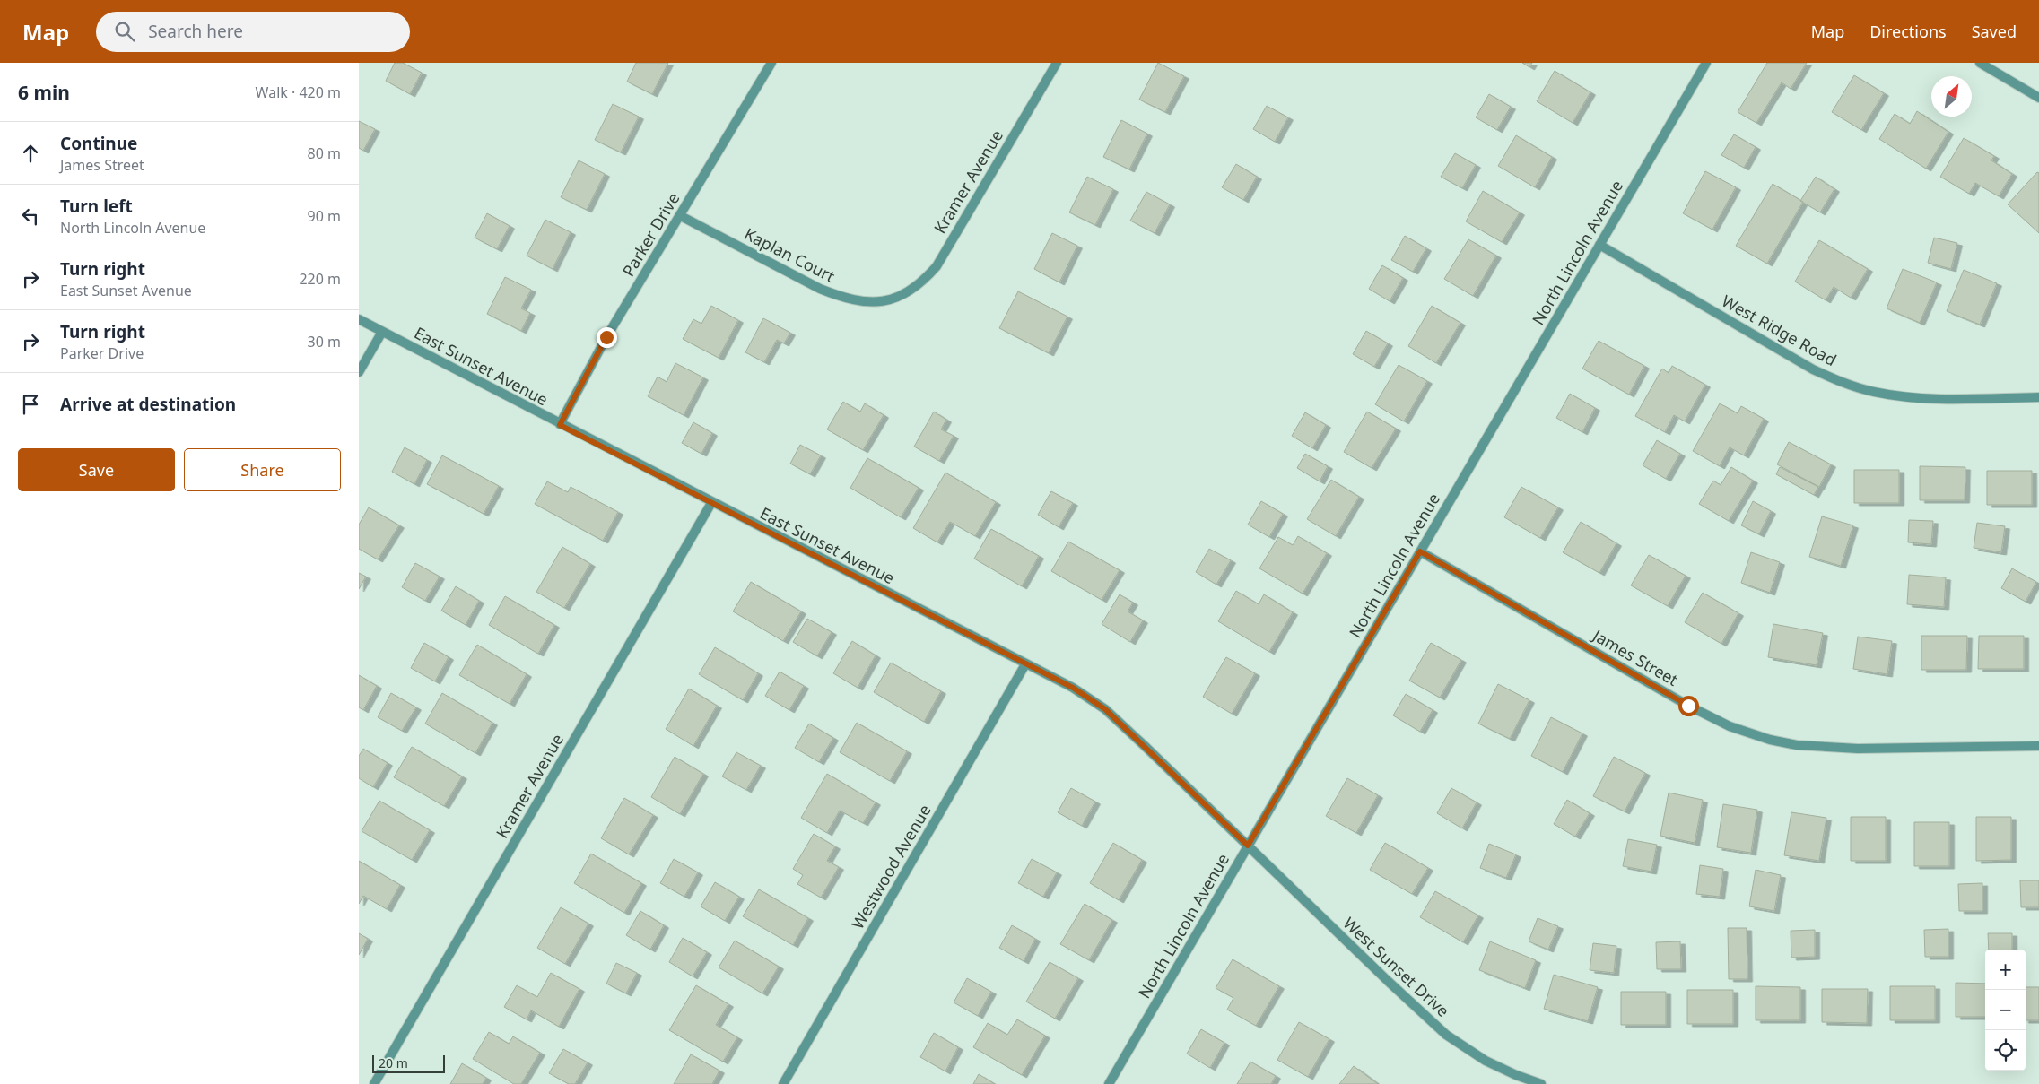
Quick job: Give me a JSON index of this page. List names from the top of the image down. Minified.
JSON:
{"streets":{"street":["Kramer Avenue","Parker Drive","North Lincoln Avenue","Kaplan Court","West Ridge Road","East Sunset Avenue","James Street","Westwood Avenue","West Sunset Drive"]},"crossings":[["Kramer Avenue","Kaplan Court"],["Kramer Avenue","East Sunset Avenue"],["Parker Drive","Kaplan Court"],["Parker Drive","East Sunset Avenue"],["North Lincoln Avenue","West Ridge Road"],["North Lincoln Avenue","East Sunset Avenue"],["North Lincoln Avenue","James Street"],["North Lincoln Avenue","West Sunset Drive"],["East Sunset Avenue","Westwood Avenue"],["East Sunset Avenue","West Sunset Drive"]],"scale_bar":"20 m","north":"top right","page":{"header":"Map","search":"Search here","nav":["Map","Directions","Saved"],"heading":["6 min","Walk · 420 m"],"list":[["Continue","James Street","80 m"],["Turn left","North Lincoln Avenue","90 m"],["Turn right","East Sunset Avenue","220 m"],["Turn right","Parker Drive","30 m"],"Arrive at destination"],"buttons":["Save","Share"],"map_buttons":["+","−"],"scale":"20 m"}}
